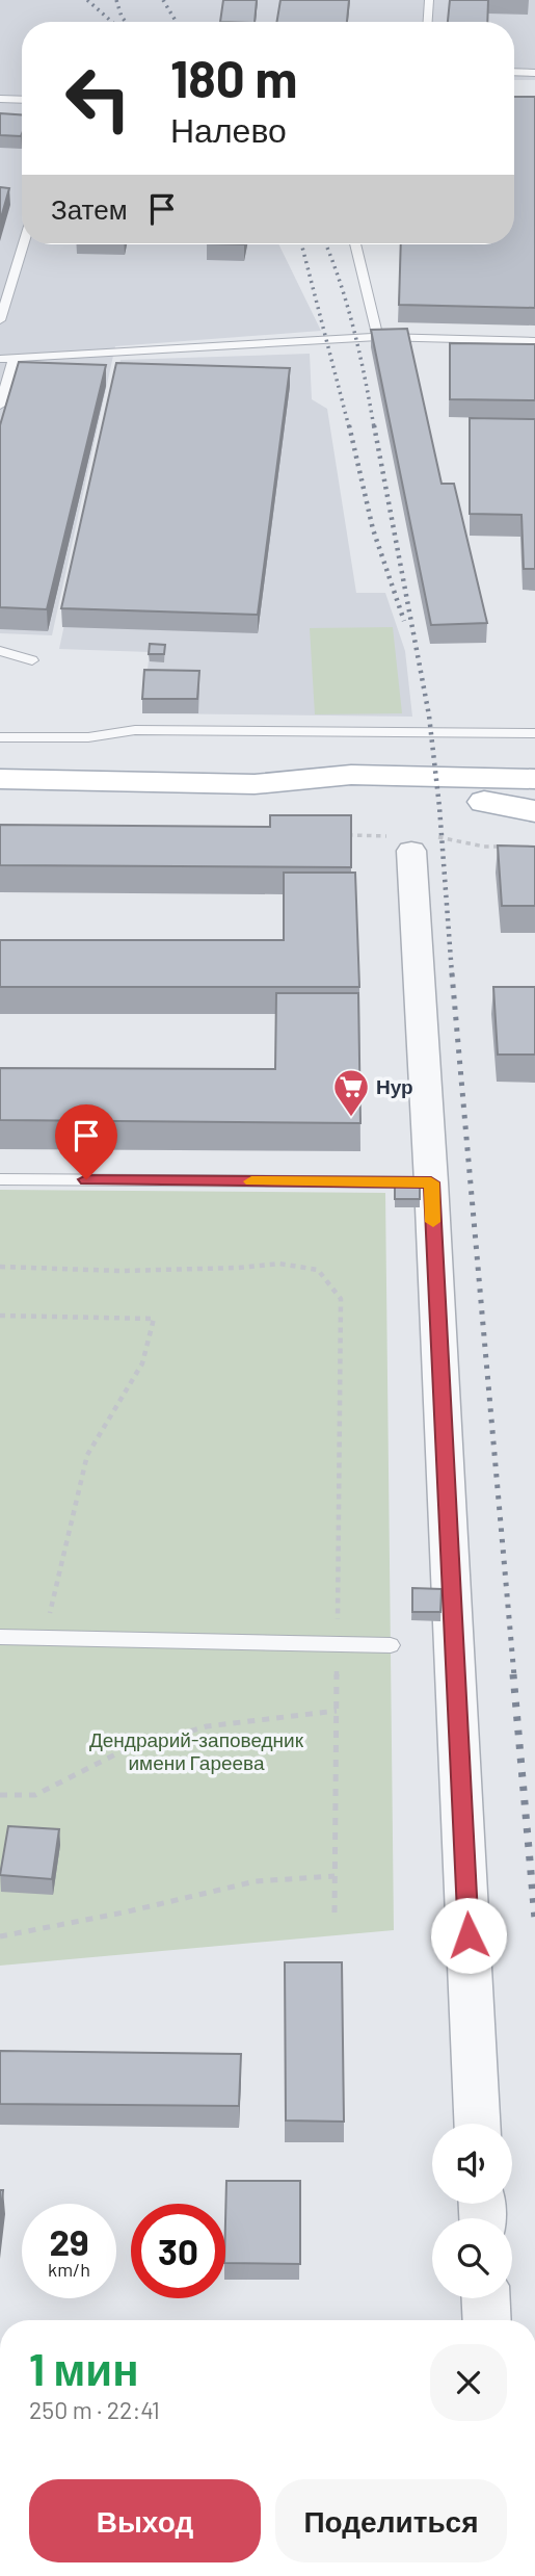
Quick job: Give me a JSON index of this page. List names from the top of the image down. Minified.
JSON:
{"parks":["Дендрарий-заповедник имени Гареева"],"places":{"supermarket":["Нур"]},"page":{"turn":["180 m","Налево"],"then":"Затем","speed":"29 km/h","limit":"30","heading":["1 мин","250 m · 22:41"],"buttons":["Выход","Поделиться"]}}
